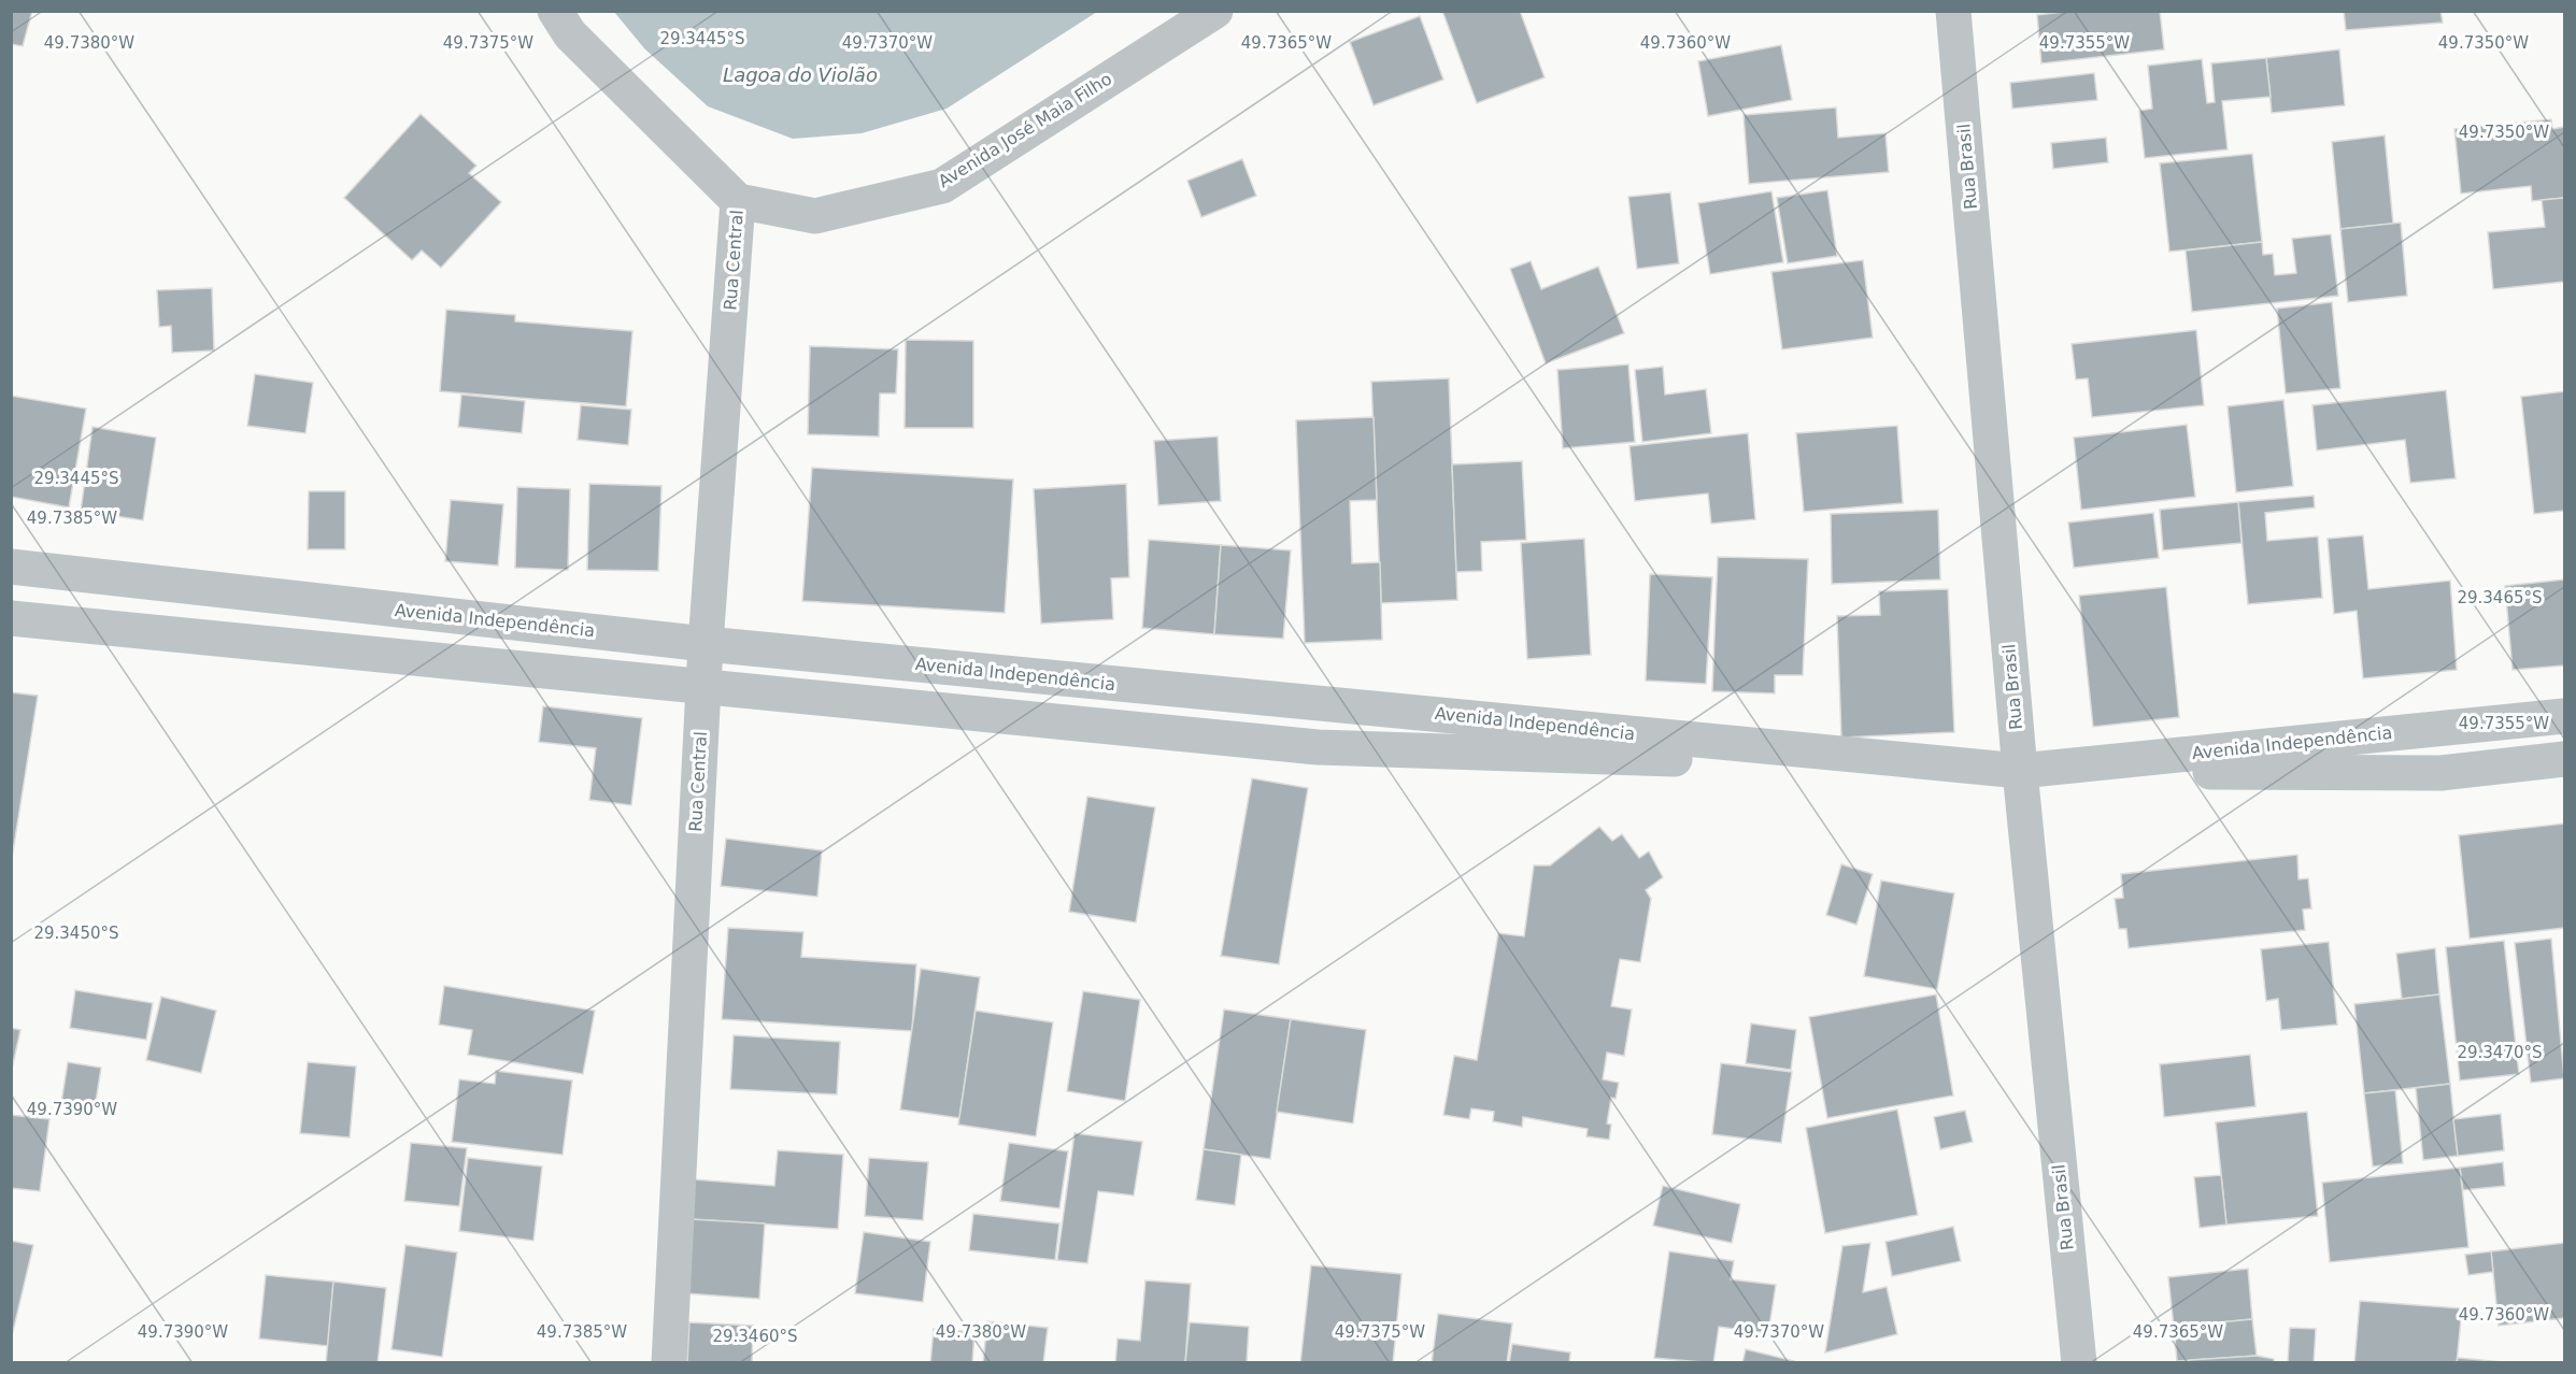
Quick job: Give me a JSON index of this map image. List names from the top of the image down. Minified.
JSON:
{"streets":{"street":["Avenida José Maia Filho","Rua Brasil","Rua Central","Avenida Independência"]},"crossings":[["Avenida José Maia Filho","Rua Central"],["Rua Brasil","Avenida Independência"],["Rua Central","Avenida Independência"]],"water":["Lagoa do Violão"],"coordinates":["29.3445°S","49.7380°W","49.7375°W","49.7370°W","49.7365°W","49.7360°W","49.7355°W","49.7350°W","49.7385°W","29.3465°S","29.3450°S","29.3470°S","49.7390°W","29.3460°S"]}
